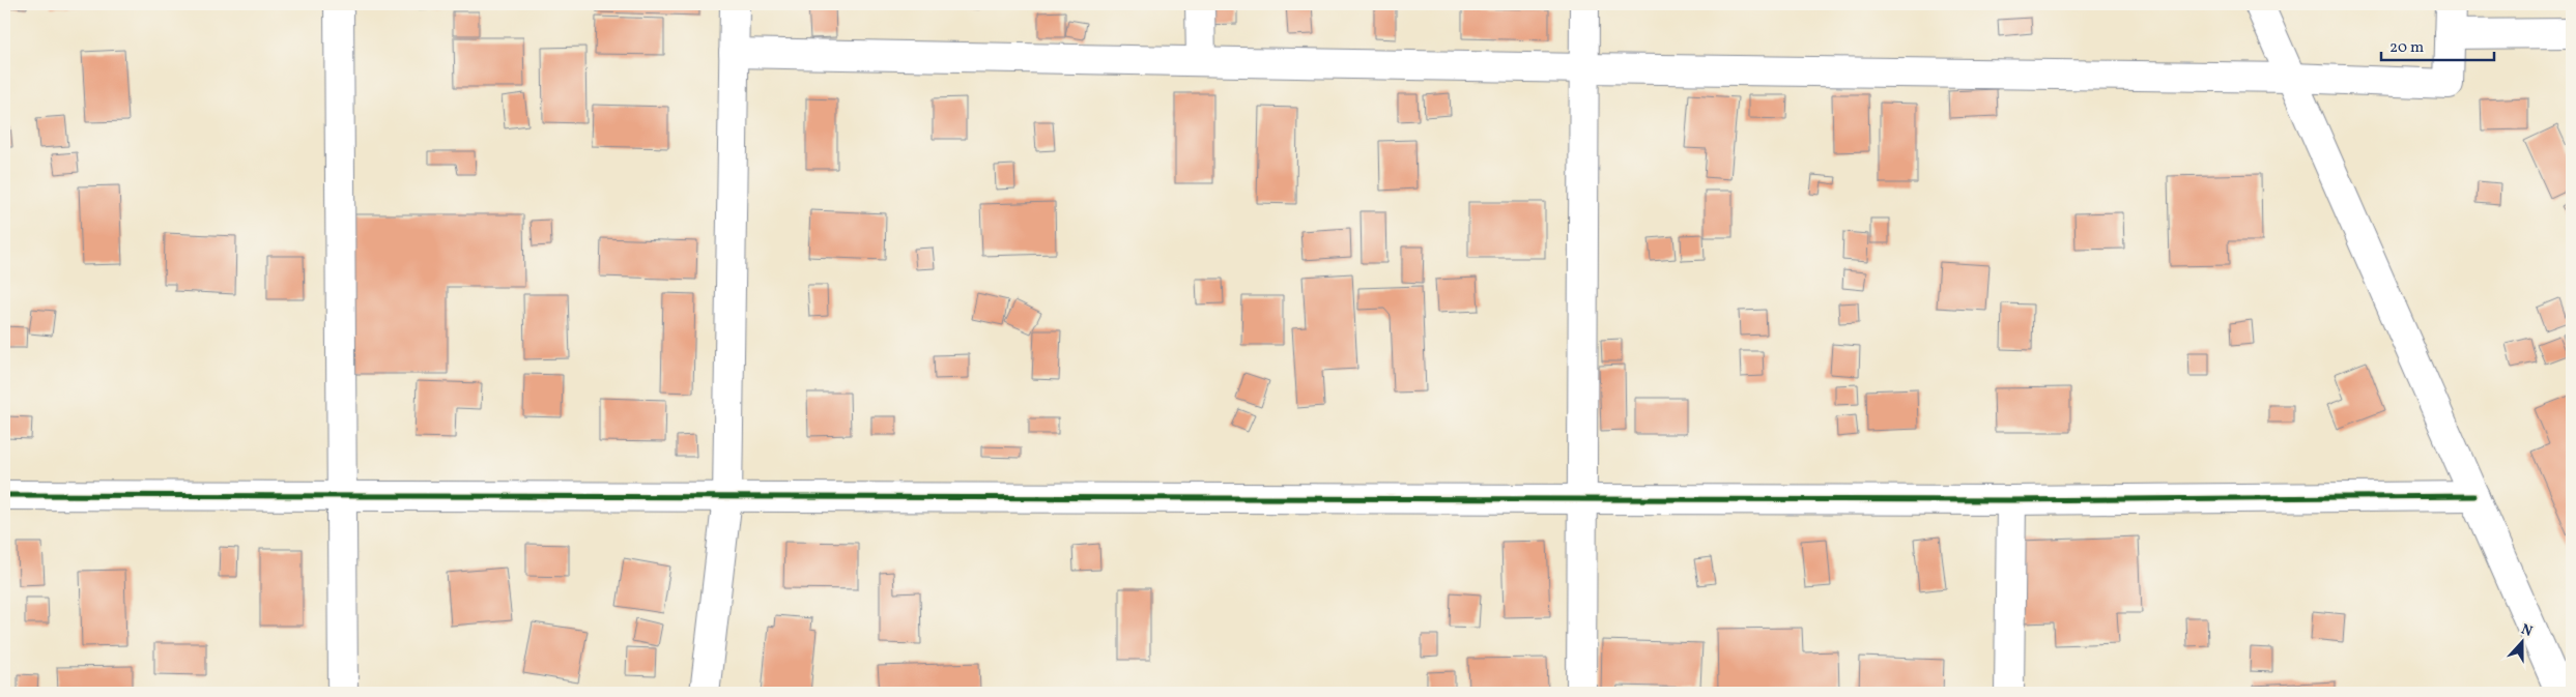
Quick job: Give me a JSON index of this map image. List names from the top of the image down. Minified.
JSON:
{"scale_bar":"20 m","north":"top"}
